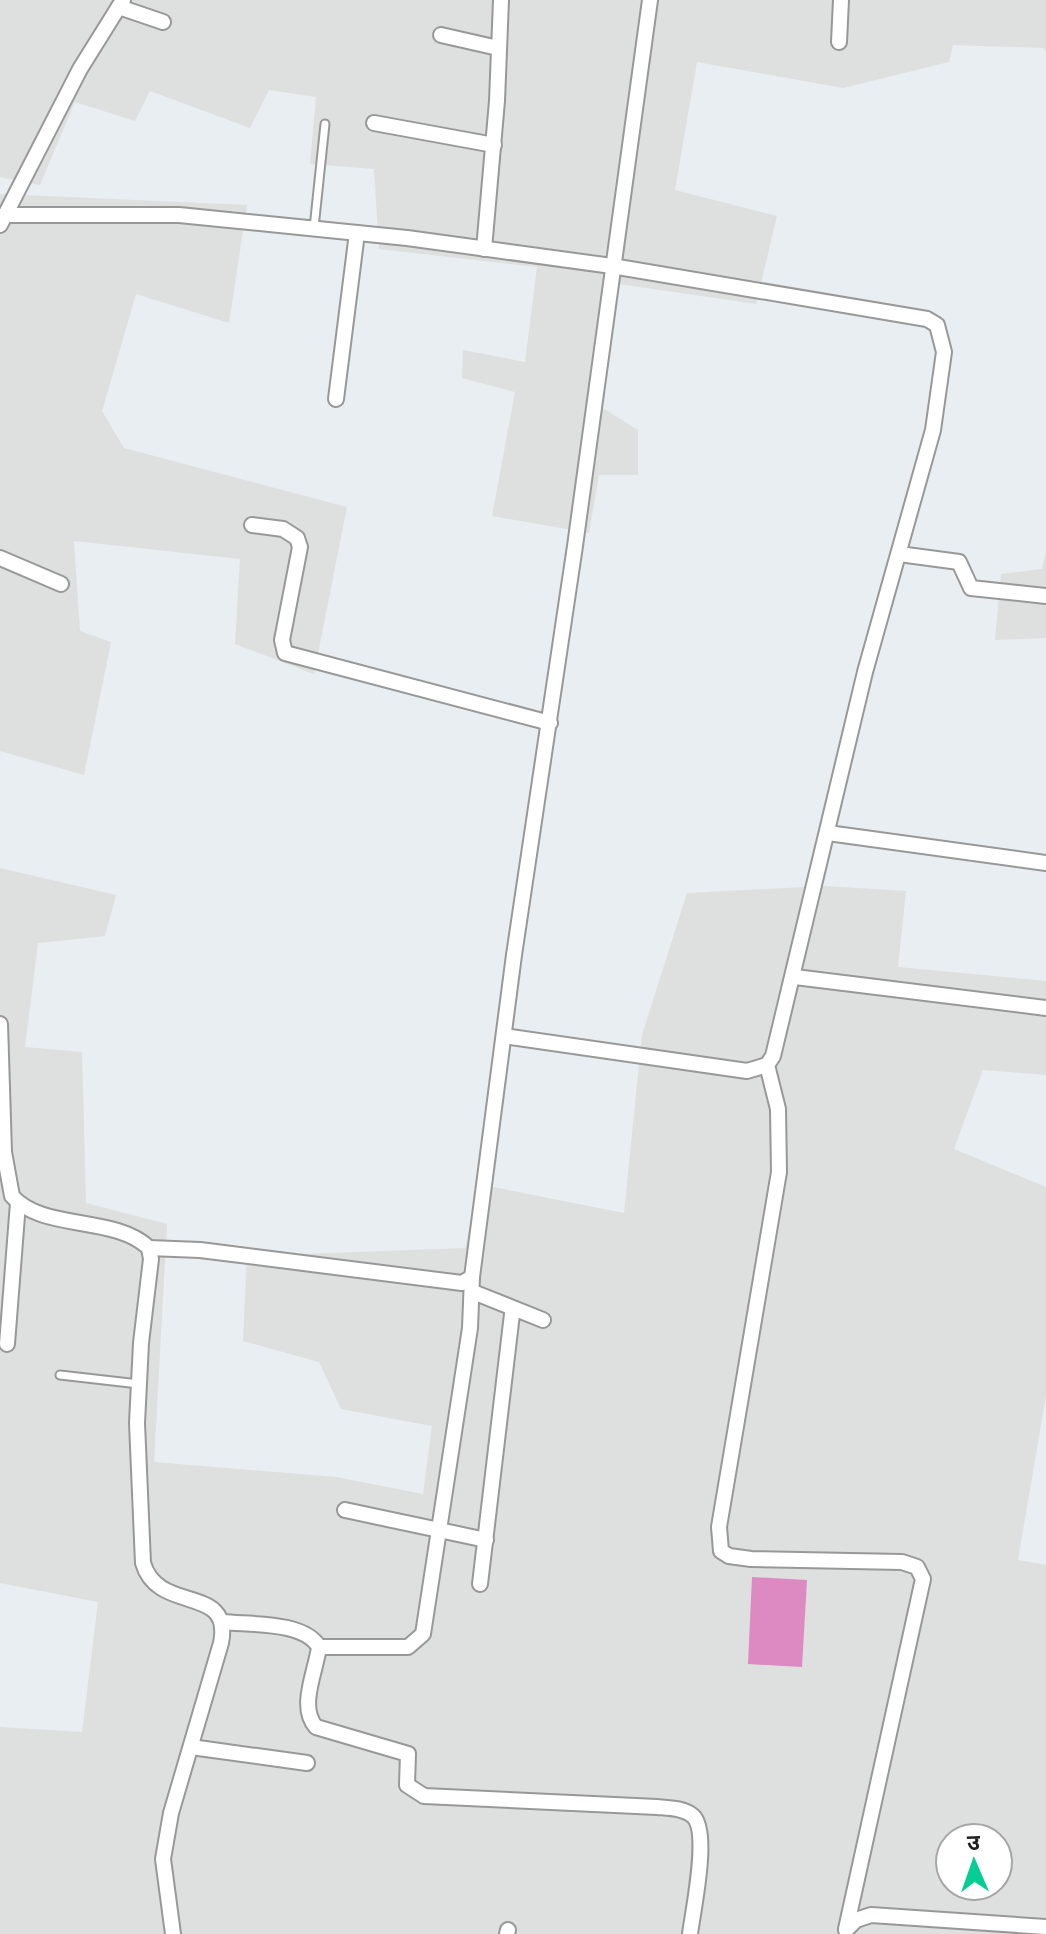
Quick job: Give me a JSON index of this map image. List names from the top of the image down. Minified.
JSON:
{"north":"top"}
